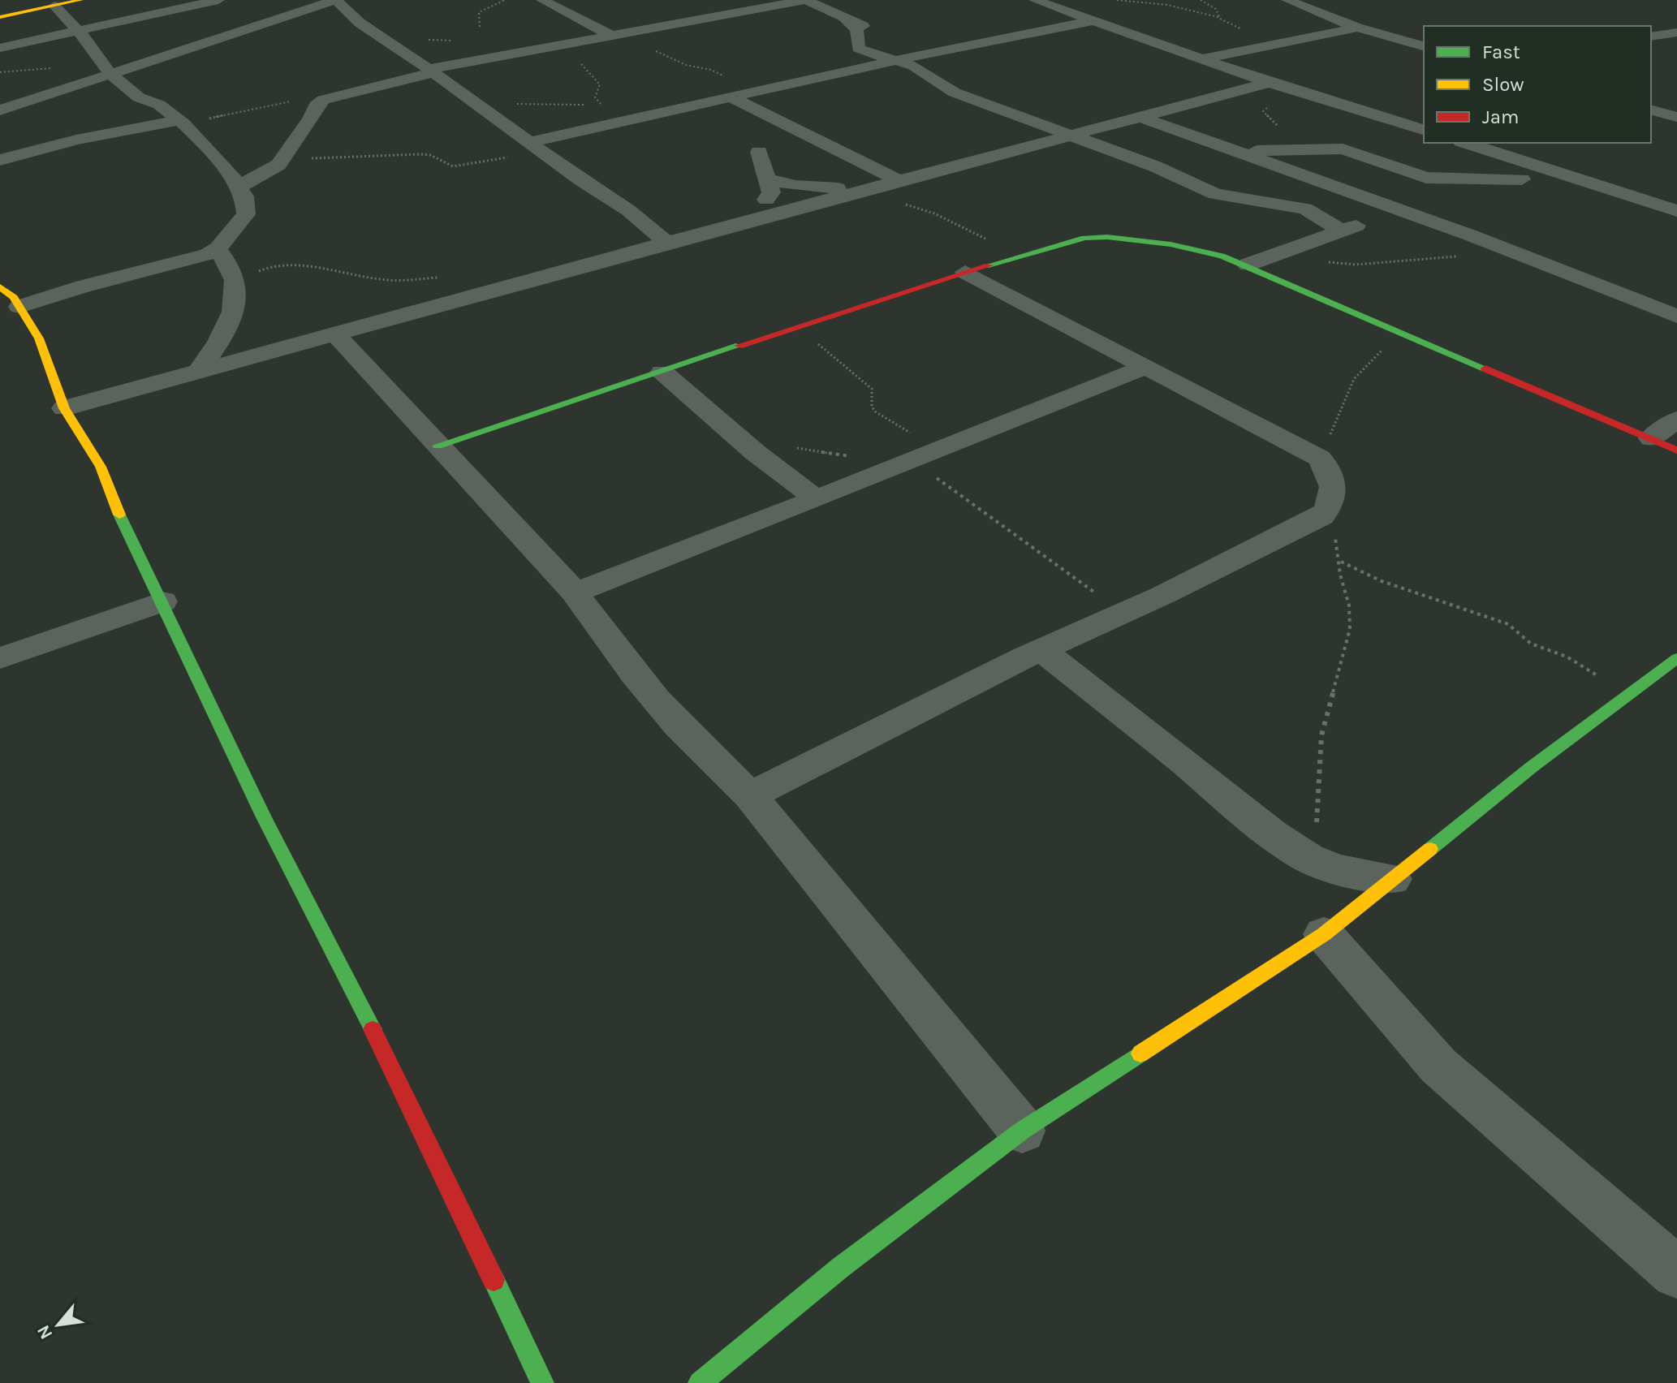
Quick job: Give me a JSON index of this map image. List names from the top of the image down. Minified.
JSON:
{"legend":["Fast","Slow","Jam"],"north":"bottom left"}
